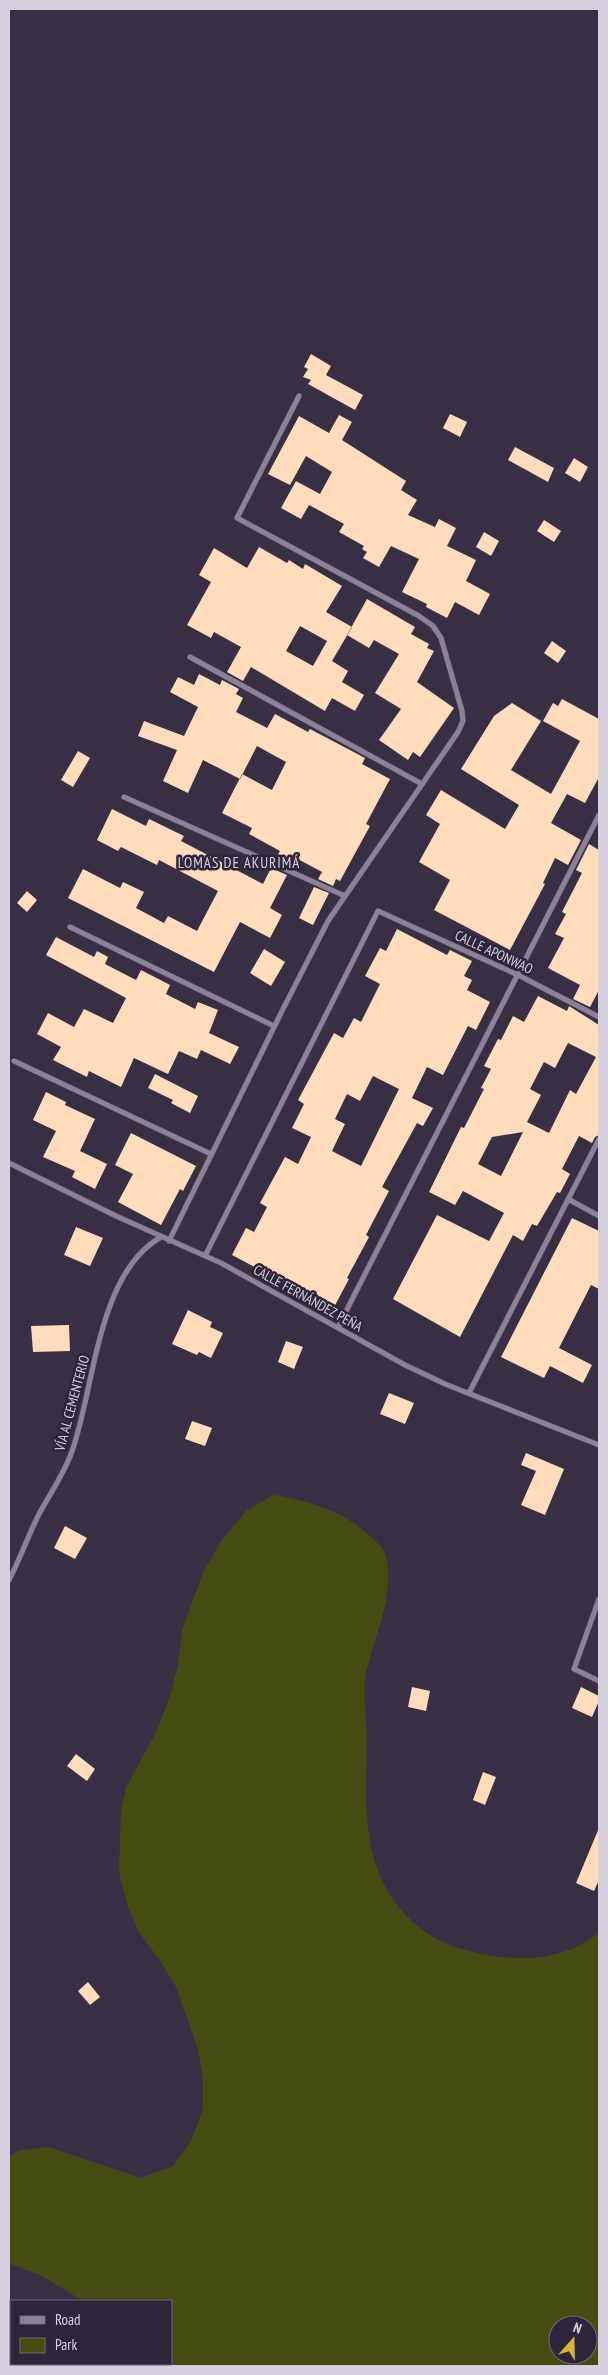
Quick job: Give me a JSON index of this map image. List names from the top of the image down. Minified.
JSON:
{"streets":{"street":["CALLE APONWAO","CALLE FERNÁNDEZ PEÑA","VÍA AL CEMENTERIO"]},"crossings":[["CALLE APONWAO","CALLE FERNÁNDEZ PEÑA"],["CALLE FERNÁNDEZ PEÑA","VÍA AL CEMENTERIO"]],"districts":["LOMAS DE AKURIMÁ"],"legend":["Road","Park"],"north":"top"}
